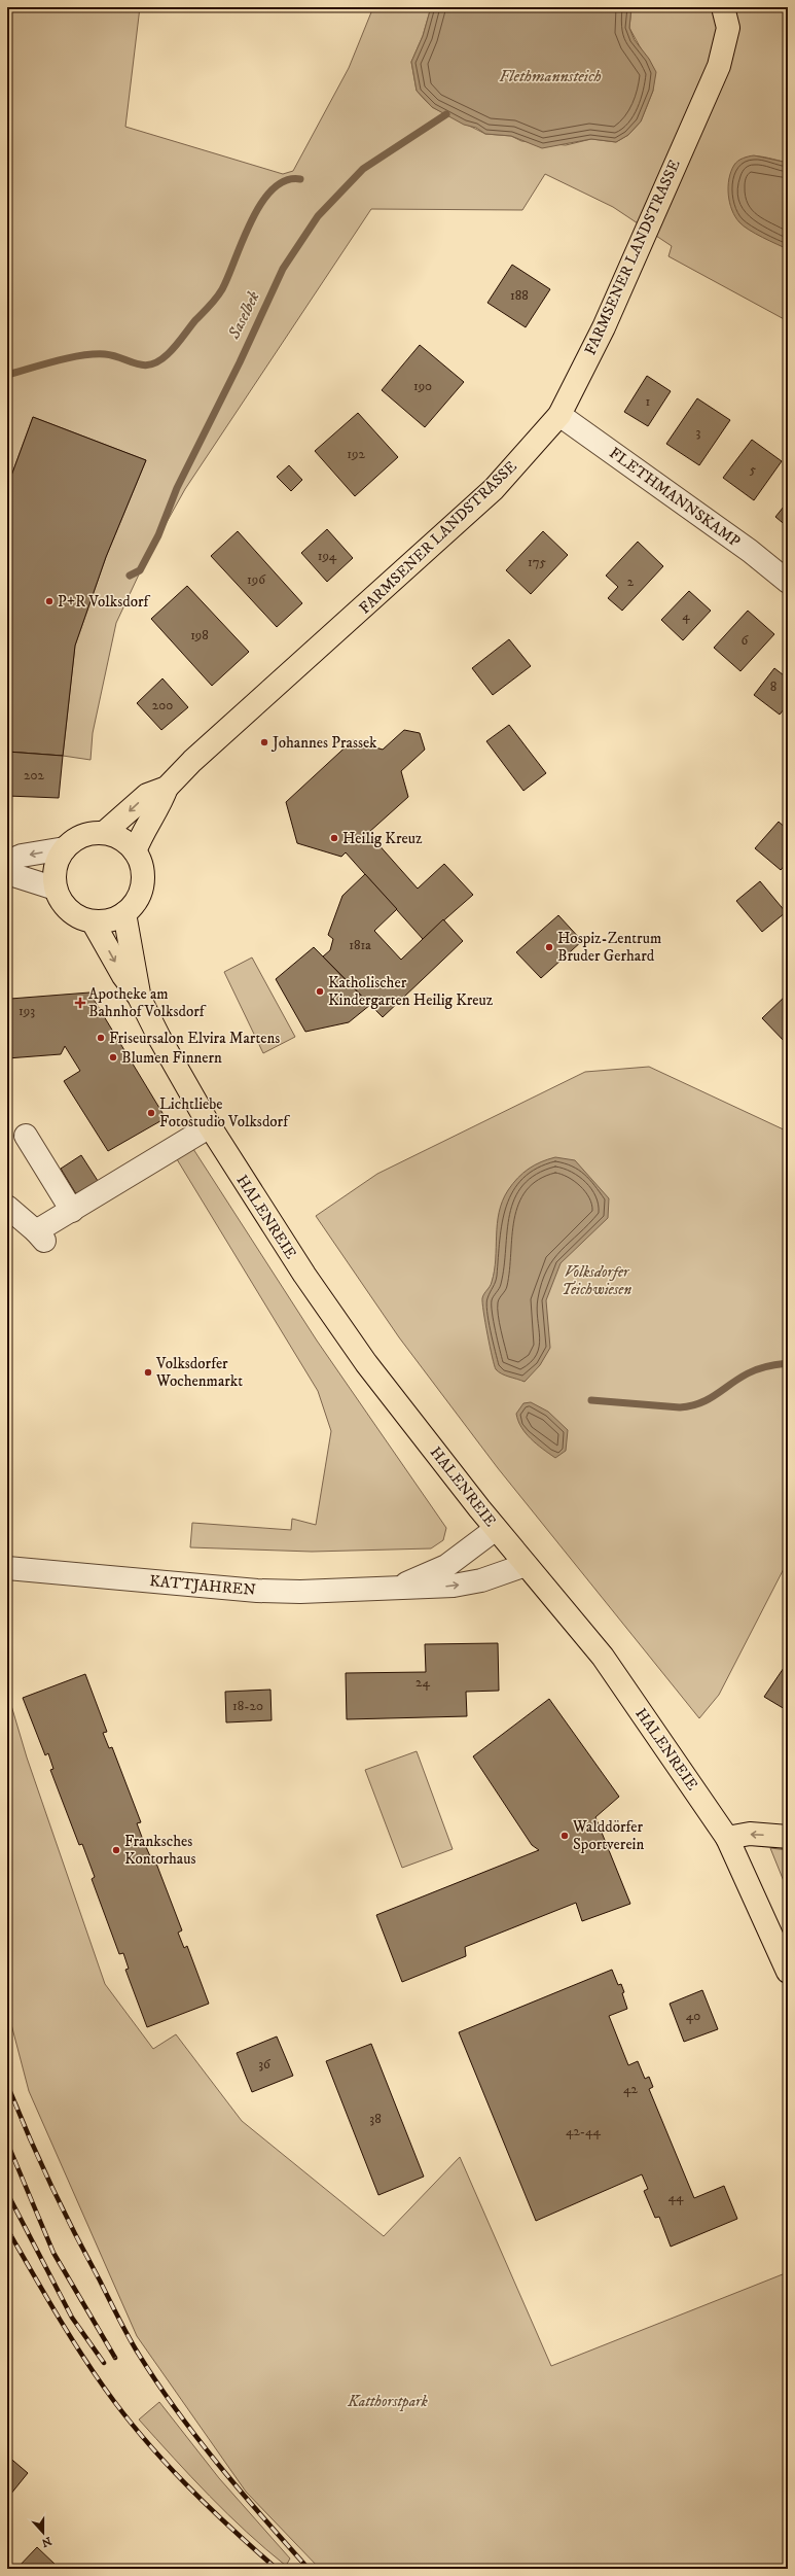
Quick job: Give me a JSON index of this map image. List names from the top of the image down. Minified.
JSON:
{"streets":{"main road":["FARMSENER LANDSTRASSE","HALENREIE"],"street":["FLETHMANNSKAMP","KATTJAHREN"]},"crossings":[["FARMSENER LANDSTRASSE","FLETHMANNSKAMP"],["FARMSENER LANDSTRASSE","HALENREIE"],["HALENREIE","KATTJAHREN"]],"water":["Flethmannsteich","Saselbek"],"parks":["Volksdorfer Teichwiesen","Katthorstpark"],"places":{"other":["P+R Volksdorf","Johannes Prassek","Heilig Kreuz","Hospiz-Zentrum Bruder Gerhard","Katholischer Kindergarten Heilig Kreuz","Friseursalon Elvira Martens","Blumen Finnern","Lichtliebe Fotostudio Volksdorf","Volksdorfer Wochenmarkt","Walddörfer Sportverein","Franksches Kontorhaus"],"health":["Apotheke am Bahnhof Volksdorf"]},"house_numbers":["188","190","1","3","192","5","194","175","196","2","4","198","6","8","200","202","181a","193","24","18-20","40","36","42","38","42-44","44"],"north":"bottom"}
